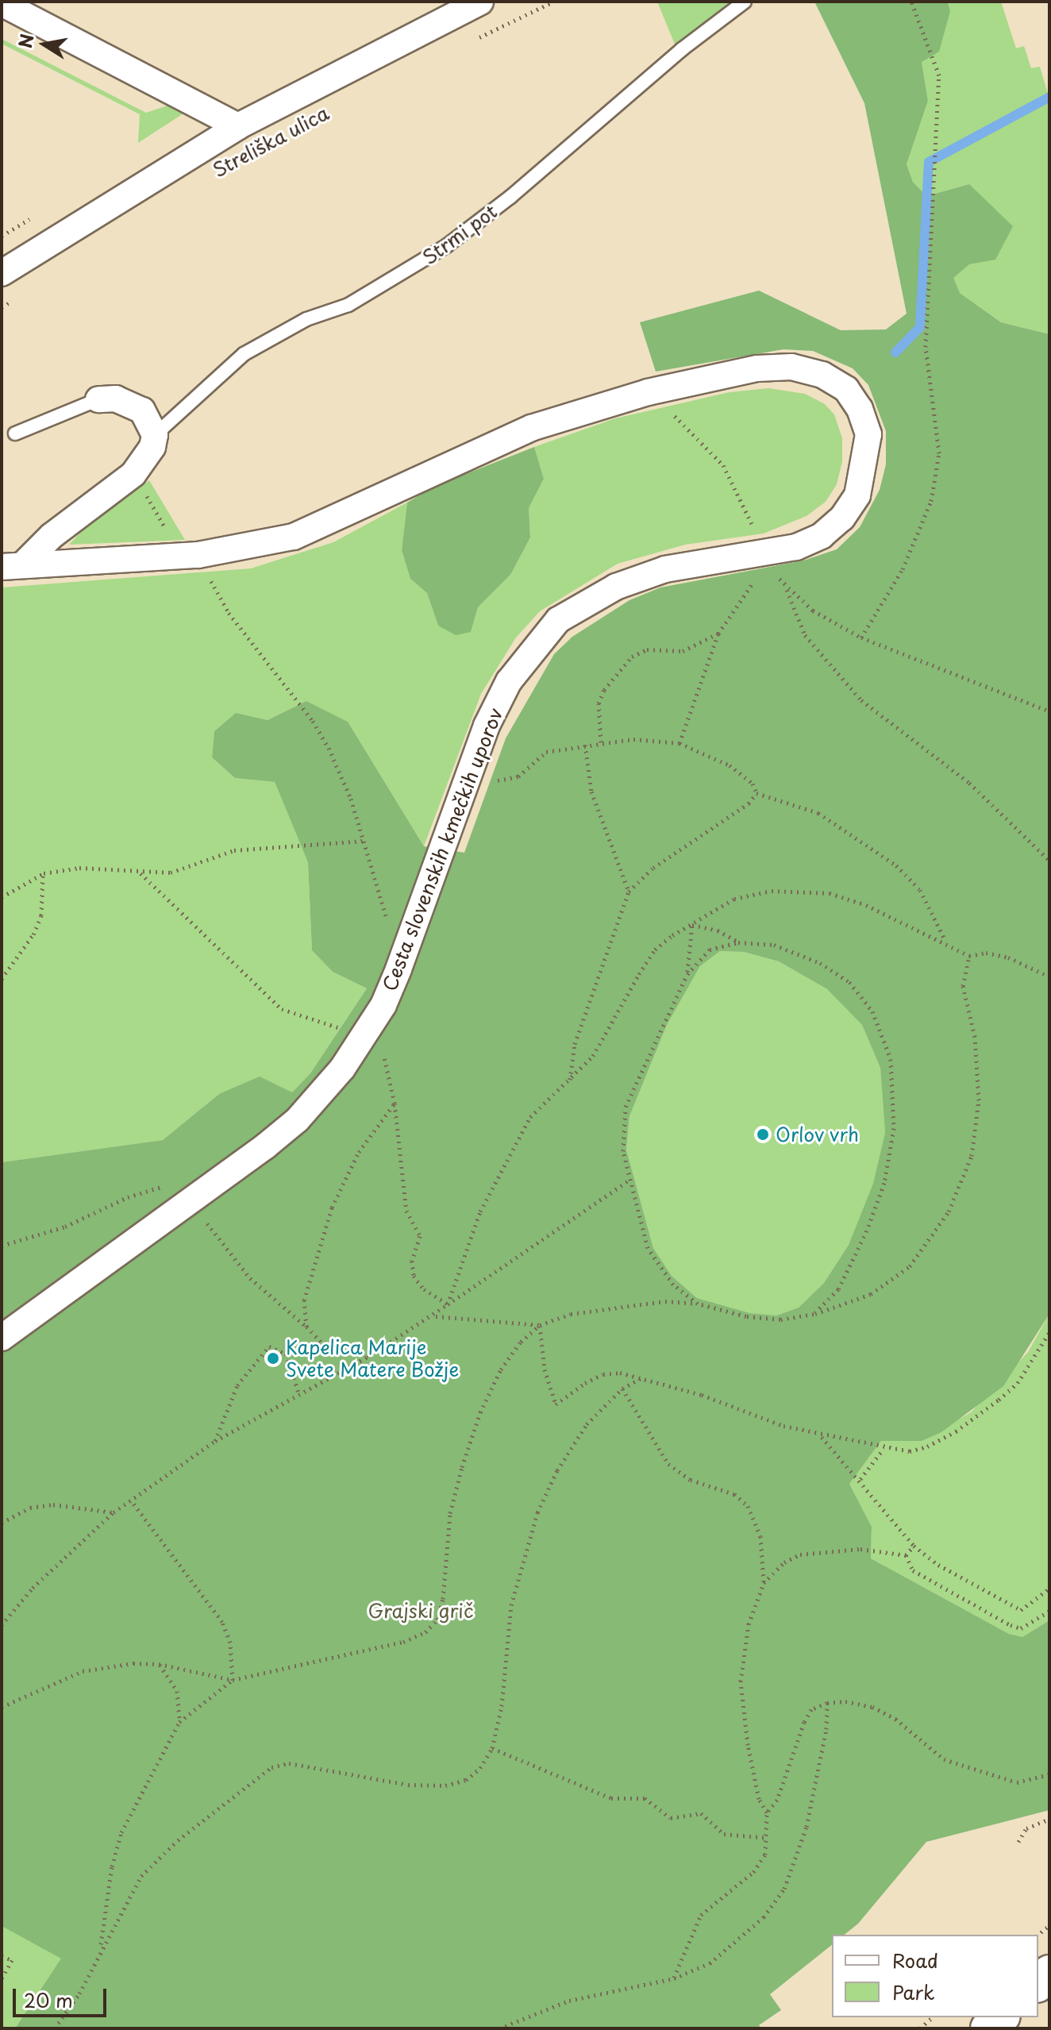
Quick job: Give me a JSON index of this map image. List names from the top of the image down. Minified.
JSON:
{"streets":{"street":["Streliška ulica","Strmi pot","Cesta slovenskih kmečkih uporov"]},"crossings":[["Strmi pot","Cesta slovenskih kmečkih uporov"]],"parks":["Grajski grič"],"places":["Orlov vrh","Kapelica Marije Svete Matere Božje"],"legend":["Road","Park"],"scale_bar":"20 m","north":"left"}
